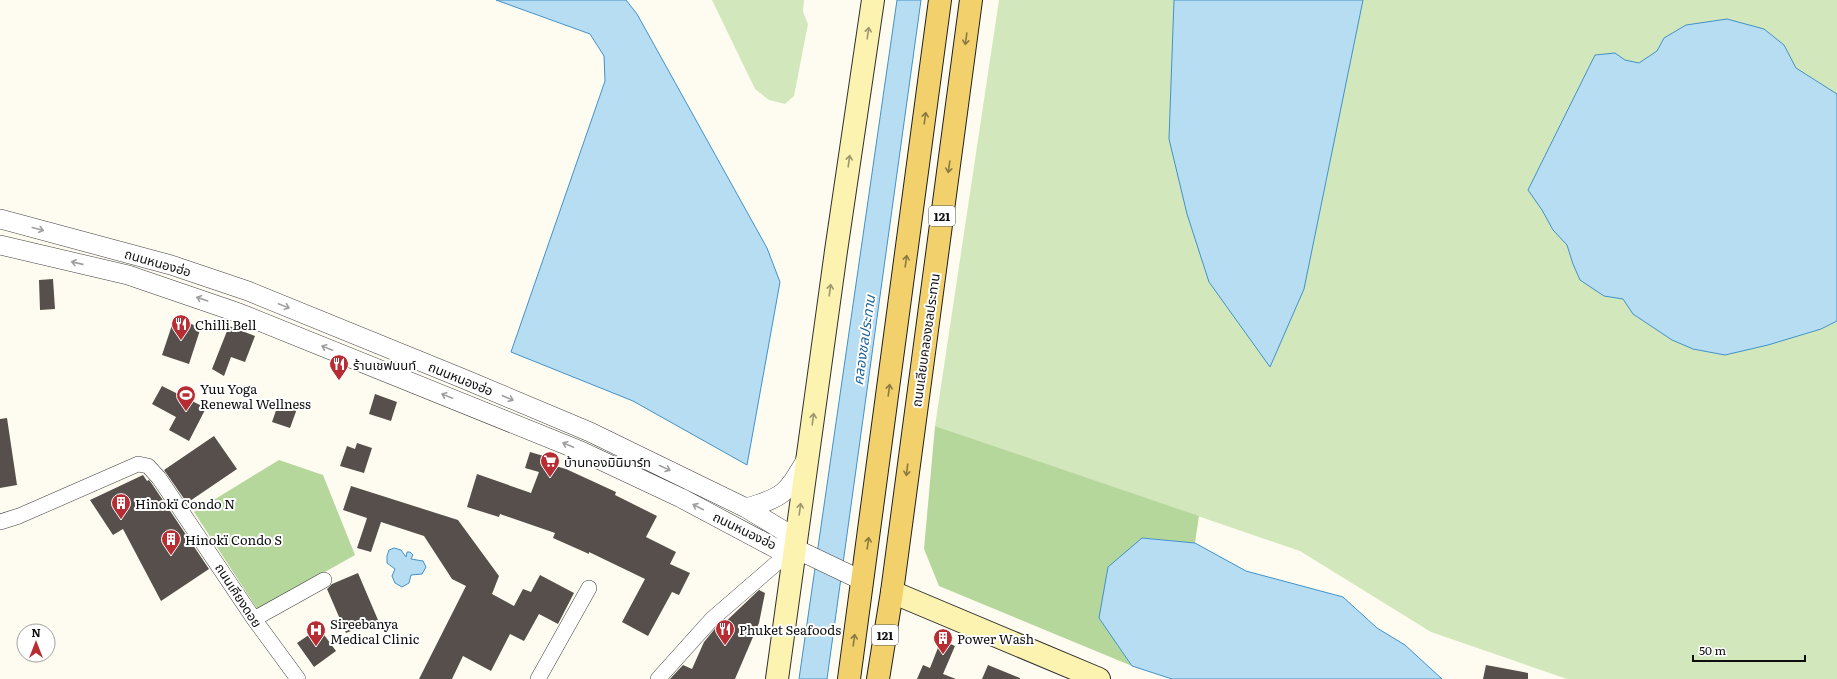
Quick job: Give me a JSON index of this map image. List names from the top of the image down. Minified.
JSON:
{"streets":{"main road":["121","ถนนเลียบคลองชลประทาน"],"street":["ถนนหนองฮ่อ","ถนนเคียงดอย"]},"water":["คลองชลประทาน"],"places":{"restaurant":["Chilli Bell","ร้านเชฟนนท์","Phuket Seafoods"],"sports":["Yuu Yoga Renewal Wellness"],"supermarket":["บ้านทองมินิมาร์ท"],"building":["Hinokï Condo N","Hinokï Condo S","Power Wash"],"hospital":["Sireebanya Medical Clinic"]},"scale_bar":"50 m","north":"top"}
